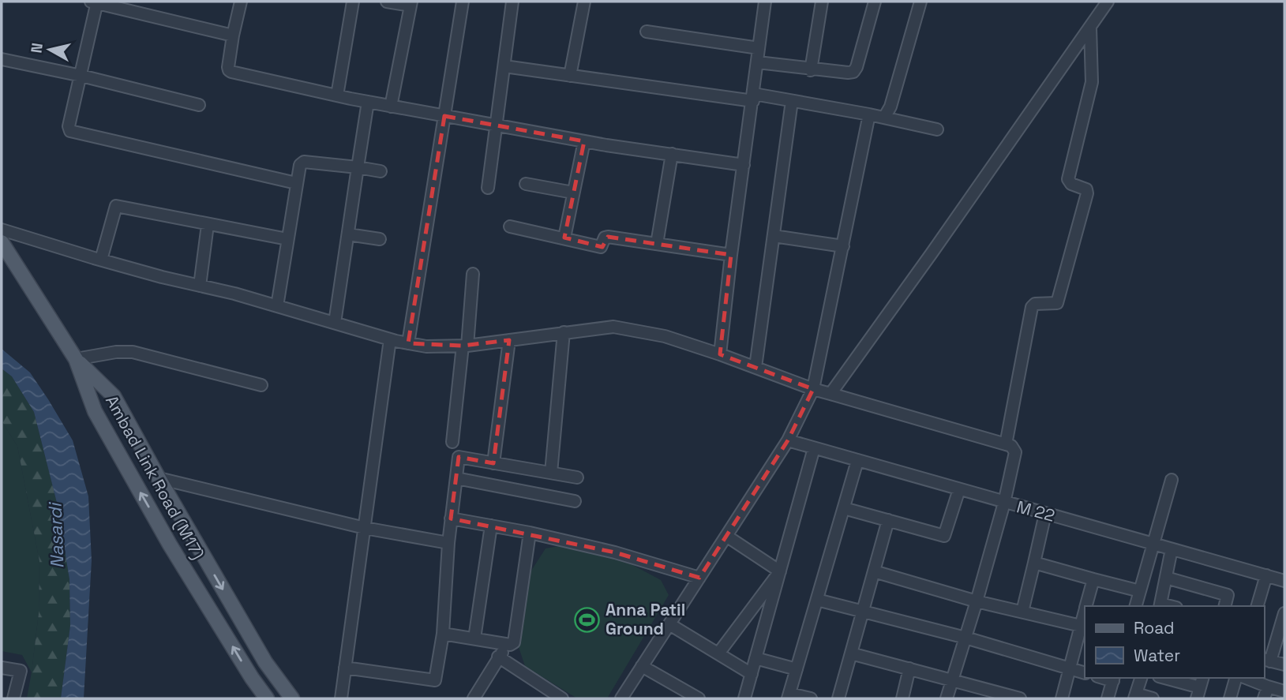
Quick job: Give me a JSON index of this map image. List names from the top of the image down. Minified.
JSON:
{"streets":{"main road":["Ambad Link Road (M17)"],"street":["M 22"]},"water":["Nasardi"],"places":{"sports":["Anna Patil Ground"]},"legend":["Road","Water"],"north":"left"}
